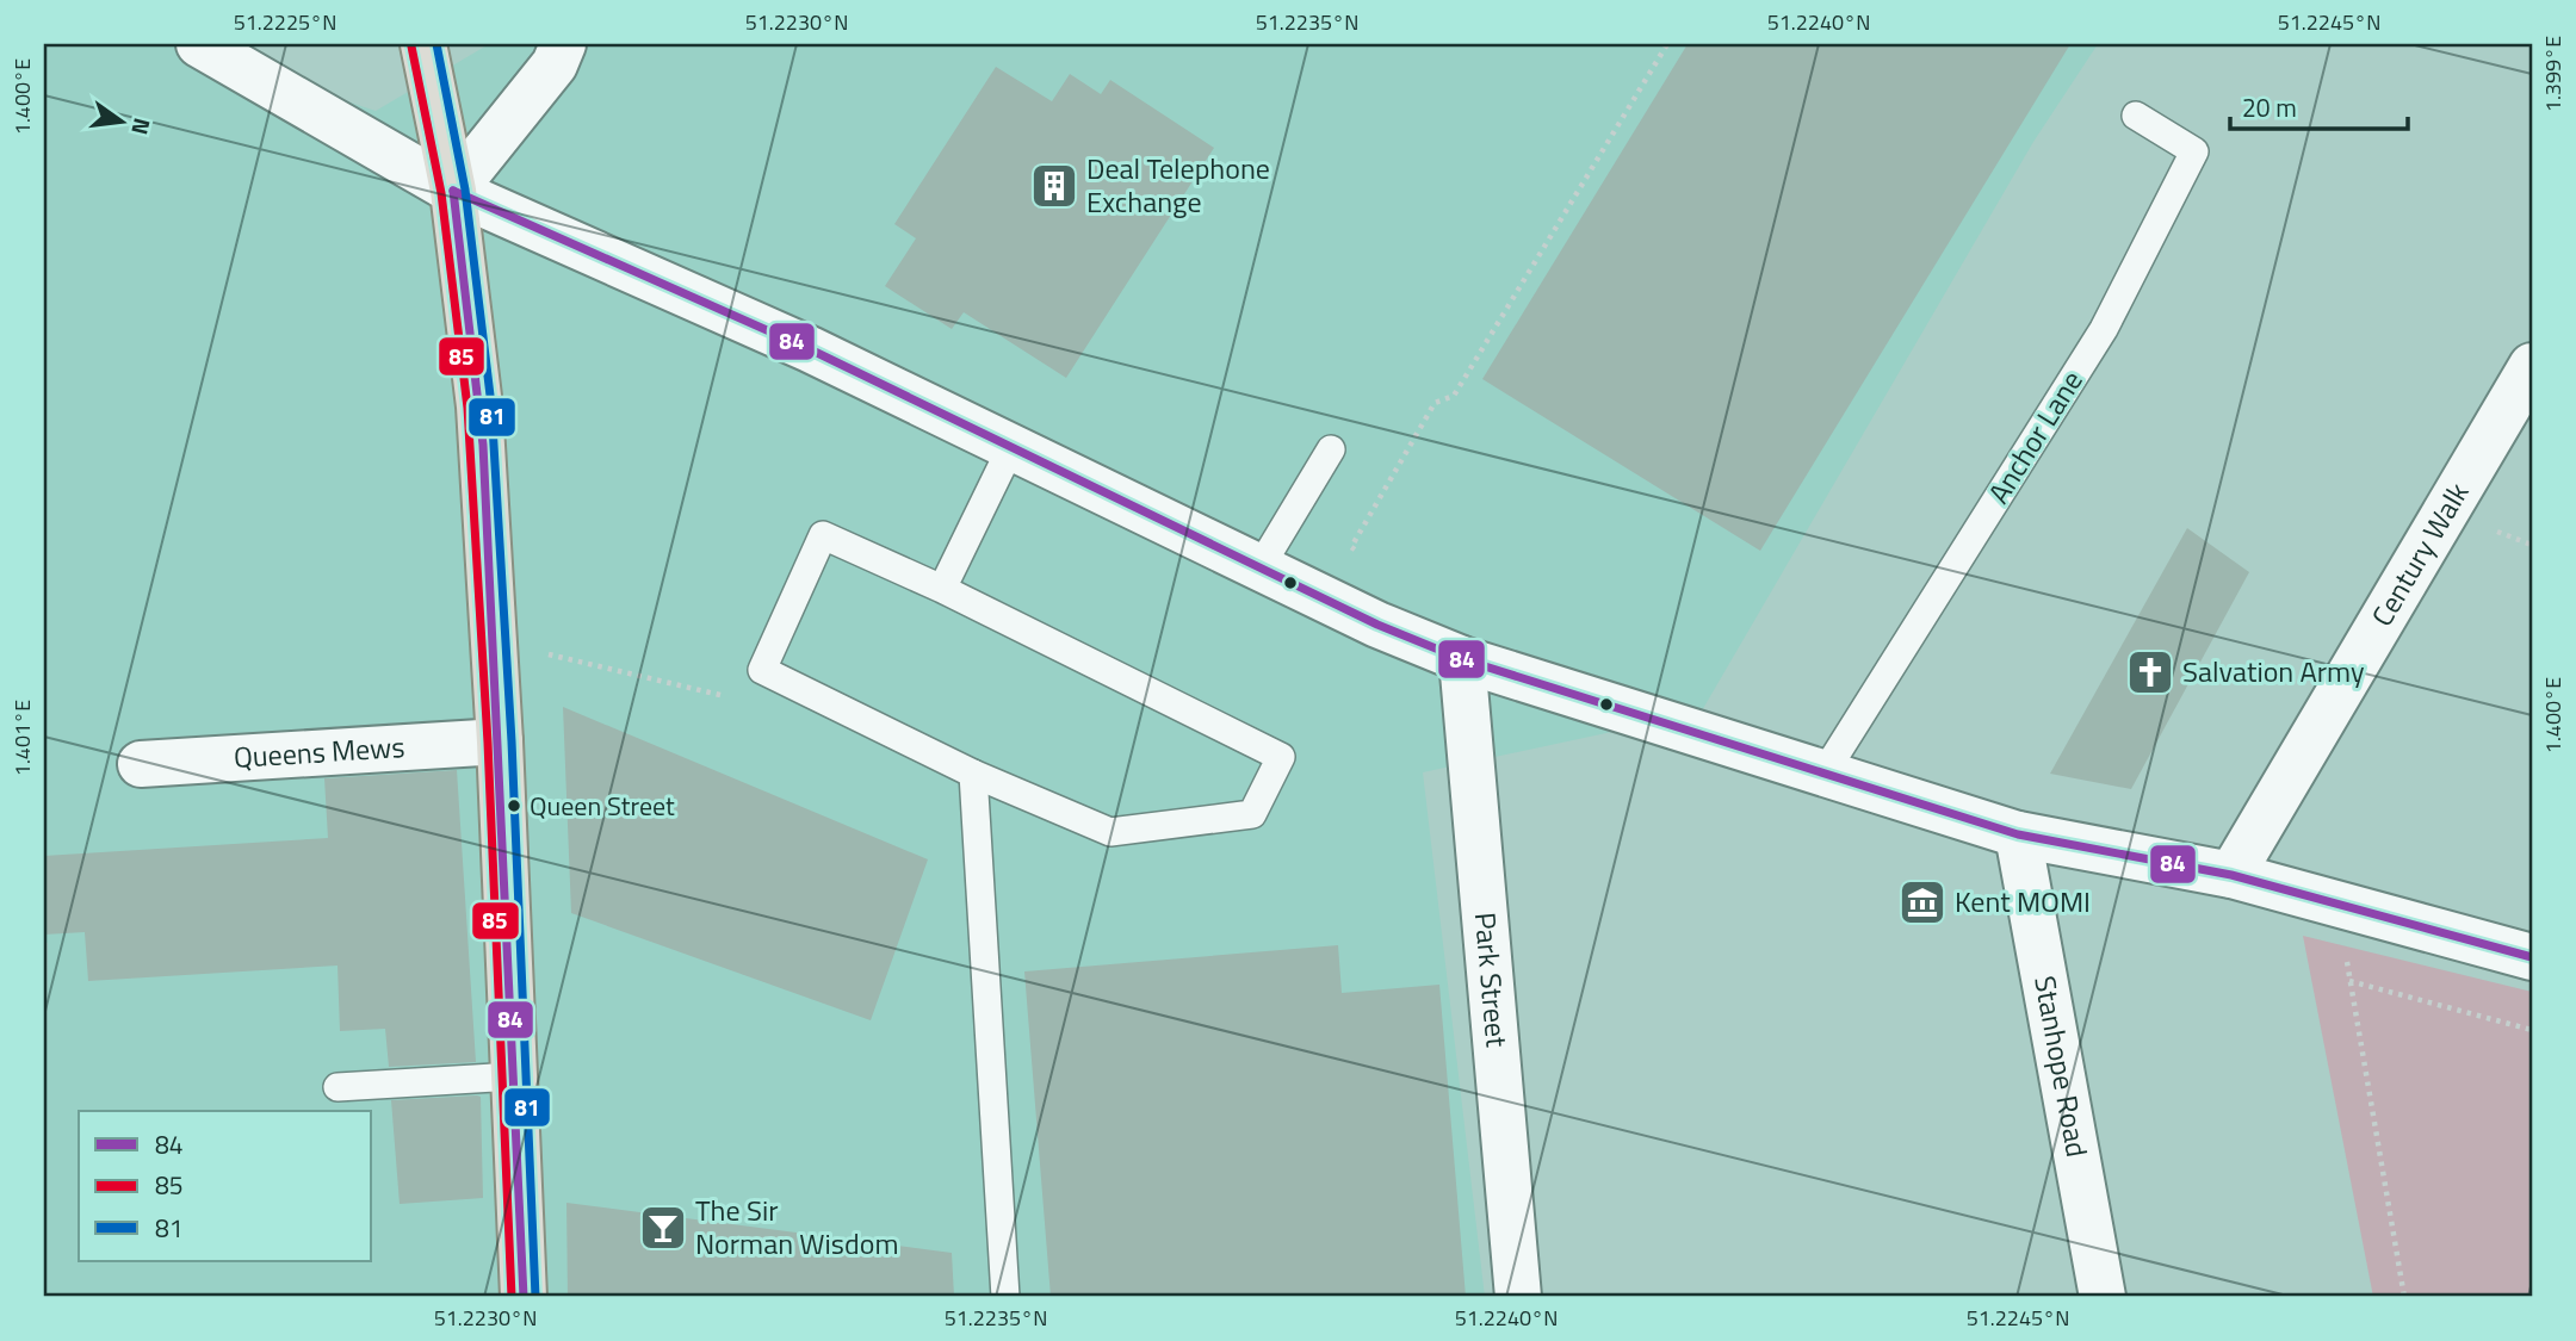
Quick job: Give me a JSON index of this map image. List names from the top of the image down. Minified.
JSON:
{"streets":{"street":["Century Walk","Queens Mews","Park Street","Stanhope Road"],"lane":["Anchor Lane"]},"places":{"building":["Deal Telephone Exchange"],"church":["Salvation Army"],"other":["Queen Street"],"museum":["Kent MOMI"],"bar":["The Sir Norman Wisdom"]},"lines":["transit line 81","transit line 85","transit line 84"],"legend":["84","85","81"],"scale_bar":"20 m","north":"right","coordinates":["51.2225°N","51.2230°N","51.2235°N","51.2240°N","51.2245°N","1.399°E","1.400°E","1.401°E"]}
